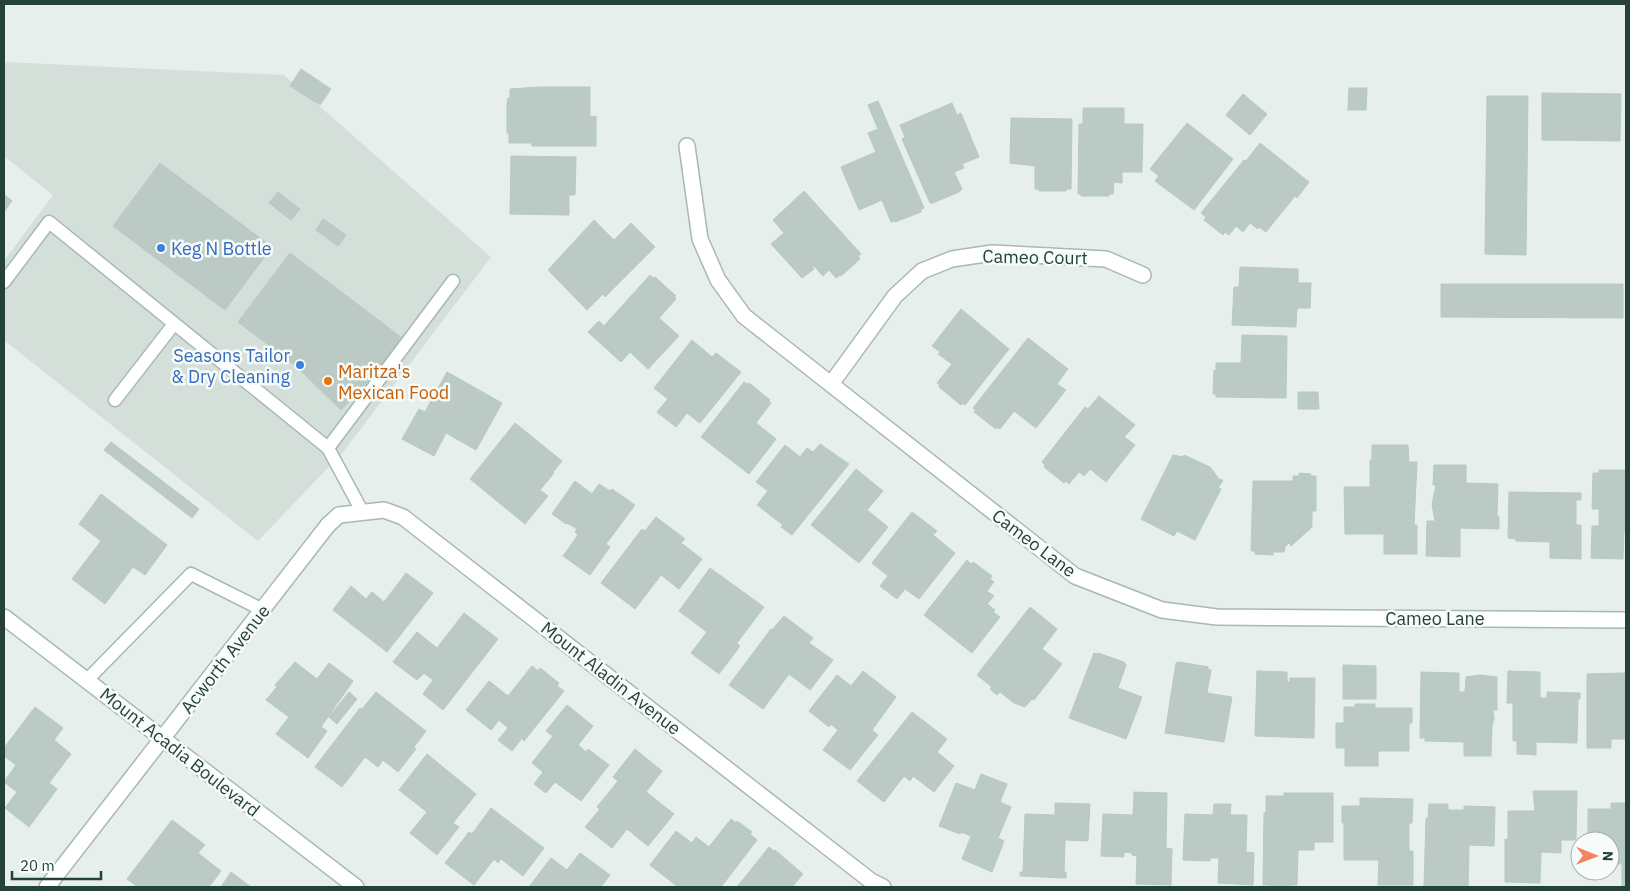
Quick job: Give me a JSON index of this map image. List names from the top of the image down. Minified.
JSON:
{"streets":{"street":["Cameo Court","Cameo Lane","Acworth Avenue","Mount Aladin Avenue","Mount Acadia Boulevard"]},"crossings":[["Cameo Court","Cameo Lane"],["Acworth Avenue","Mount Aladin Avenue"],["Acworth Avenue","Mount Acadia Boulevard"]],"places":["Keg N Bottle","Seasons Tailor & Dry Cleaning","Maritza's Mexican Food"],"scale_bar":"20 m","north":"right"}
